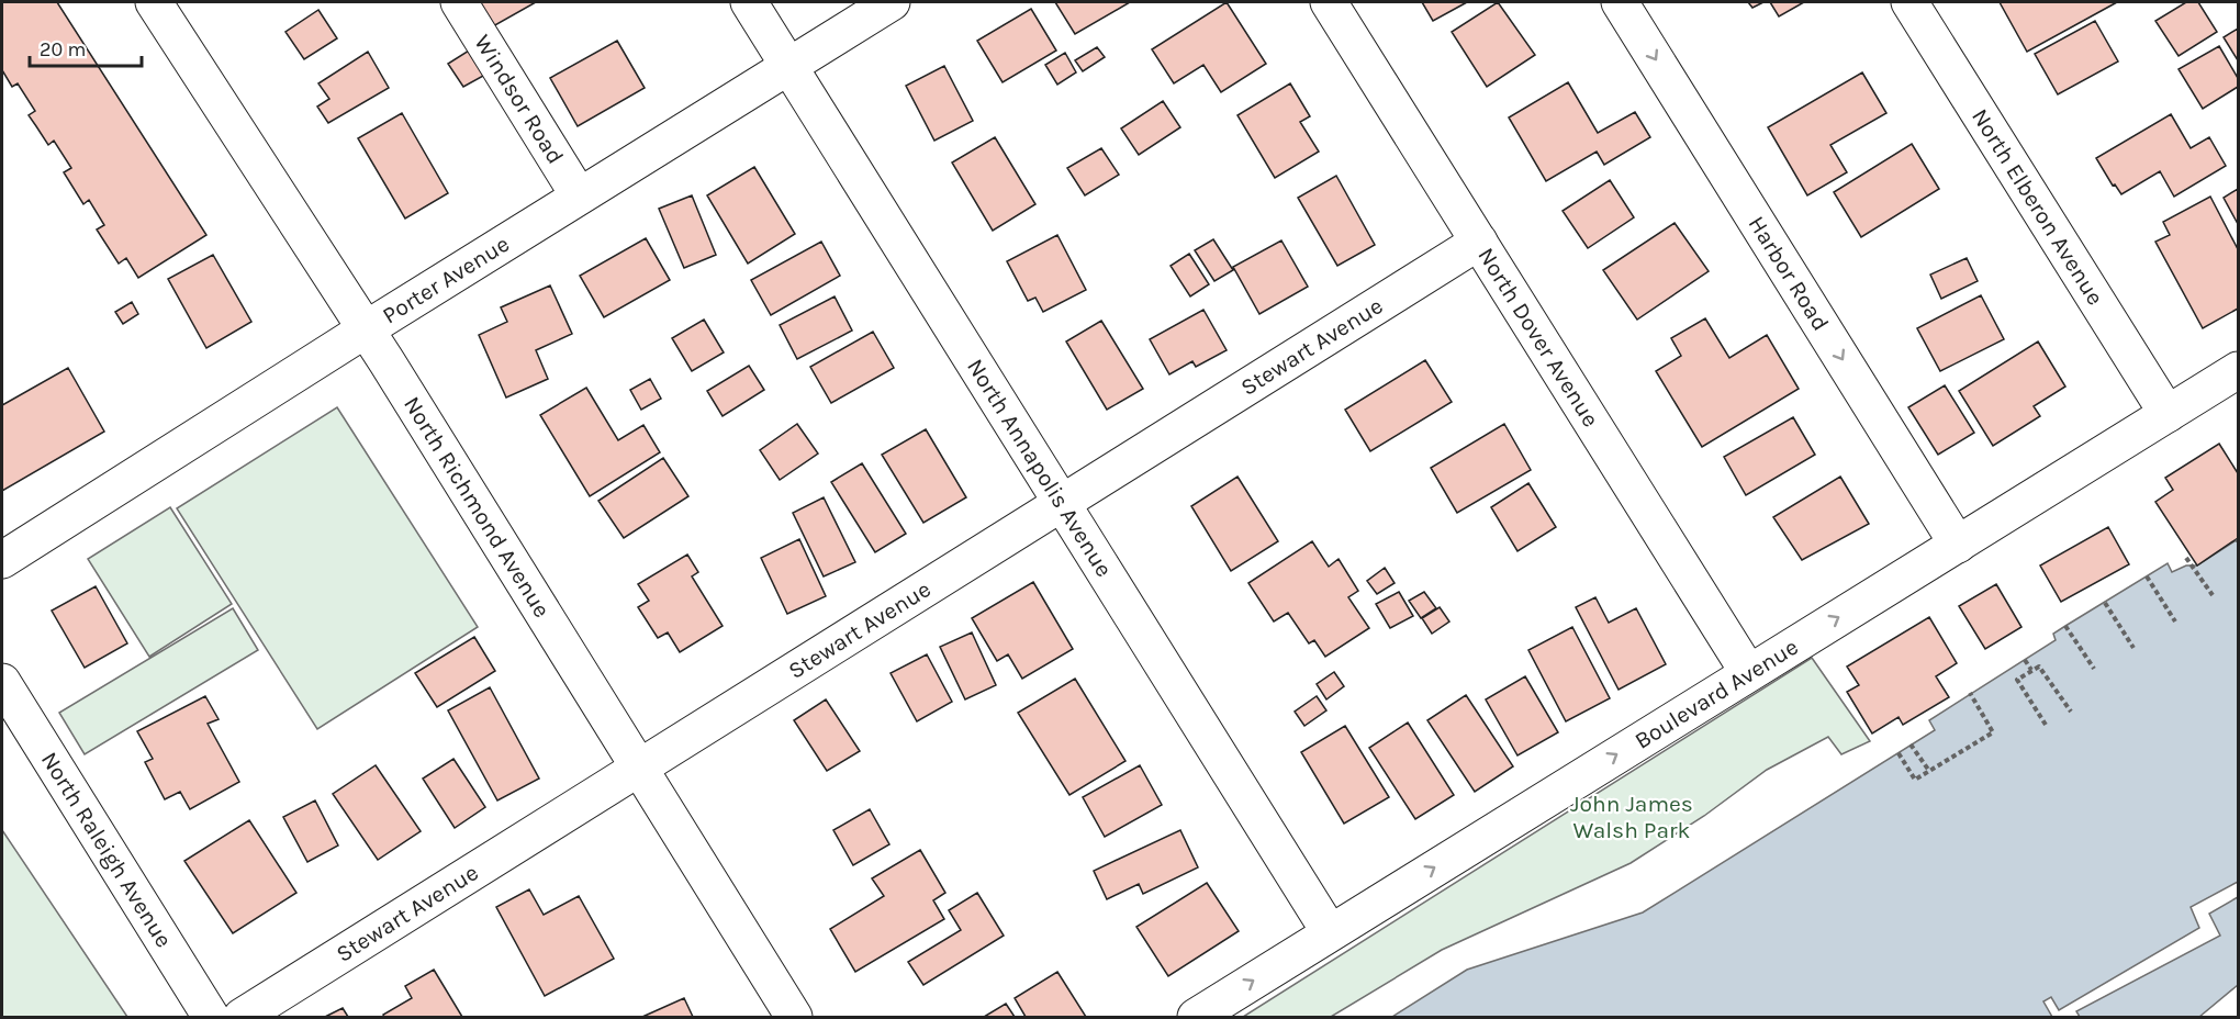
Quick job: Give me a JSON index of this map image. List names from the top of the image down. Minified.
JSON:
{"streets":{"street":["Windsor Road","North Elberon Avenue","Harbor Road","Porter Avenue","North Dover Avenue","Stewart Avenue","North Annapolis Avenue","North Richmond Avenue","Boulevard Avenue","North Raleigh Avenue"]},"crossings":[["Windsor Road","Porter Avenue"],["North Elberon Avenue","Boulevard Avenue"],["Harbor Road","Boulevard Avenue"],["Porter Avenue","North Annapolis Avenue"],["Porter Avenue","North Richmond Avenue"],["North Dover Avenue","Stewart Avenue"],["North Dover Avenue","Boulevard Avenue"],["Stewart Avenue","North Annapolis Avenue"],["Stewart Avenue","North Richmond Avenue"],["North Annapolis Avenue","Boulevard Avenue"]],"one_way":["Harbor Road","Boulevard Avenue"],"parks":["John James Walsh Park"],"scale_bar":"20 m"}
